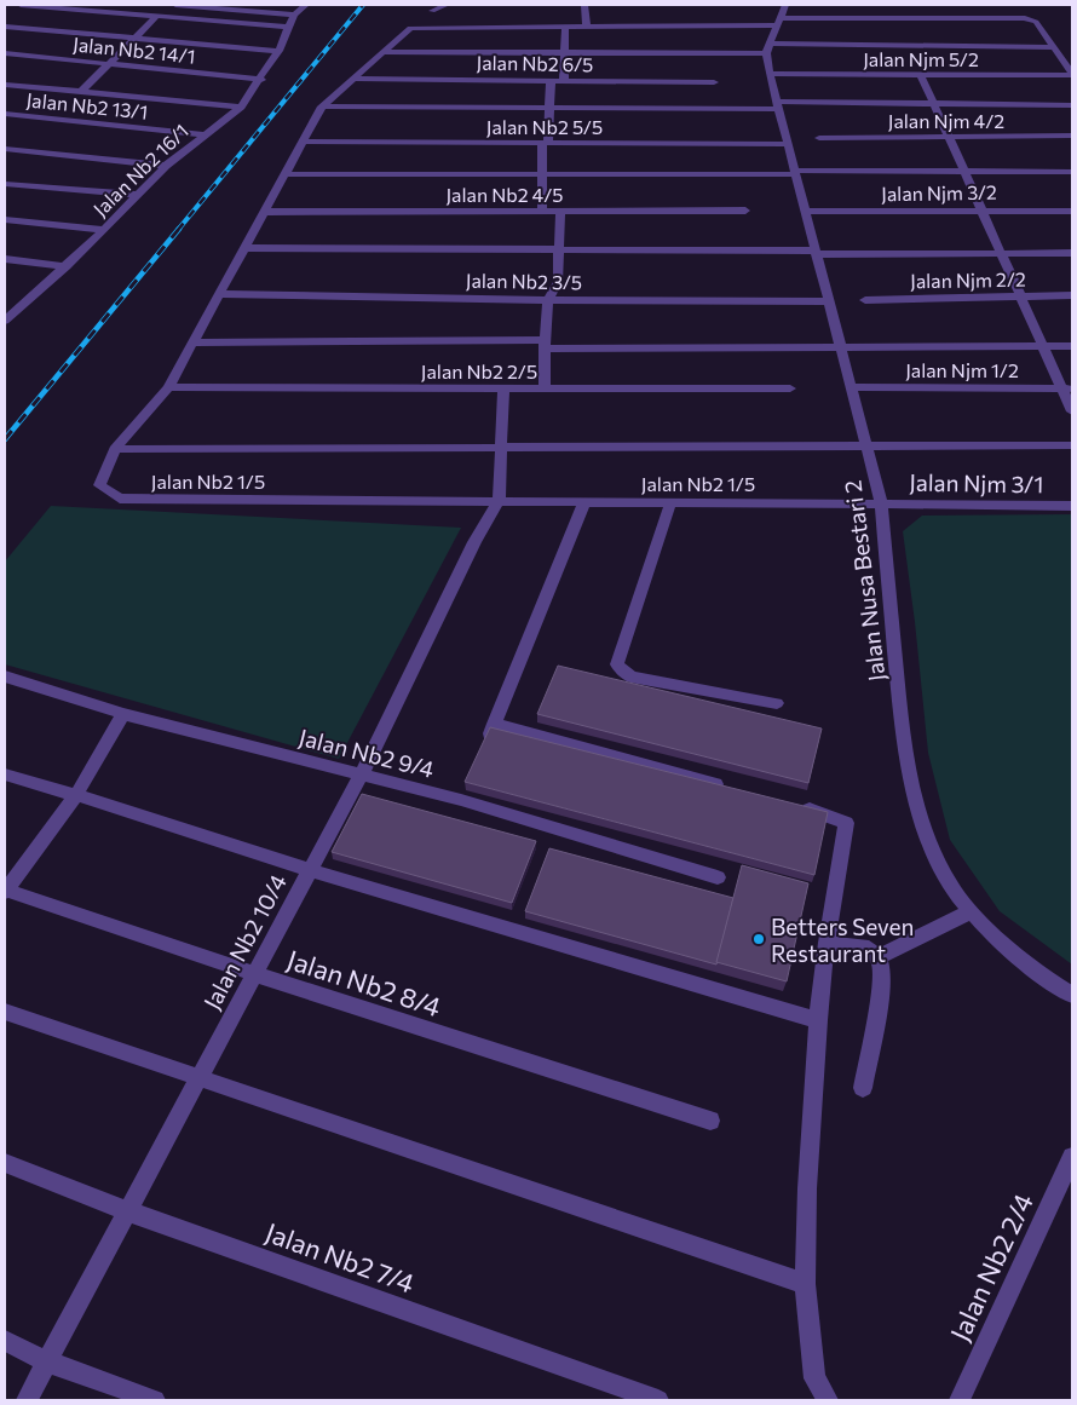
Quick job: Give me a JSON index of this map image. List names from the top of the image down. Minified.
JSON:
{"streets":{"street":["Jalan Nb2 14/1","Jalan Njm 5/2","Jalan Nb2 6/5","Jalan Nb2 13/1","Jalan Njm 4/2","Jalan Nb2 5/5","Jalan Nb2 16/1","Jalan Njm 3/2","Jalan Nb2 4/5","Jalan Njm 2/2","Jalan Nb2 3/5","Jalan Njm 1/2","Jalan Nb2 2/5","Jalan Nb2 1/5","Jalan Njm 3/1","Jalan Nusa Bestari 2","Jalan Nb2 9/4","Jalan Nb2 10/4","Jalan Nb2 8/4","Jalan Nb2 7/4","Jalan Nb2 2/4"]},"crossings":[["Jalan Nb2 14/1","Jalan Nb2 16/1"],["Jalan Njm 5/2","Jalan Nusa Bestari 2"],["Jalan Nb2 6/5","Jalan Nb2 1/5"],["Jalan Nb2 13/1","Jalan Nb2 16/1"],["Jalan Nb2 5/5","Jalan Nb2 1/5"],["Jalan Nb2 5/5","Jalan Nusa Bestari 2"],["Jalan Njm 3/2","Jalan Nusa Bestari 2"],["Jalan Nb2 4/5","Jalan Nb2 1/5"],["Jalan Nb2 3/5","Jalan Nb2 1/5"],["Jalan Nb2 3/5","Jalan Nusa Bestari 2"],["Jalan Njm 1/2","Jalan Nusa Bestari 2"],["Jalan Nb2 2/5","Jalan Nb2 1/5"],["Jalan Nb2 1/5","Jalan Njm 3/1"],["Jalan Nb2 1/5","Jalan Nusa Bestari 2"],["Jalan Nb2 1/5","Jalan Nb2 10/4"],["Jalan Njm 3/1","Jalan Nusa Bestari 2"],["Jalan Nb2 9/4","Jalan Nb2 10/4"],["Jalan Nb2 10/4","Jalan Nb2 8/4"],["Jalan Nb2 10/4","Jalan Nb2 7/4"]],"places":["Betters Seven Restaurant"]}
